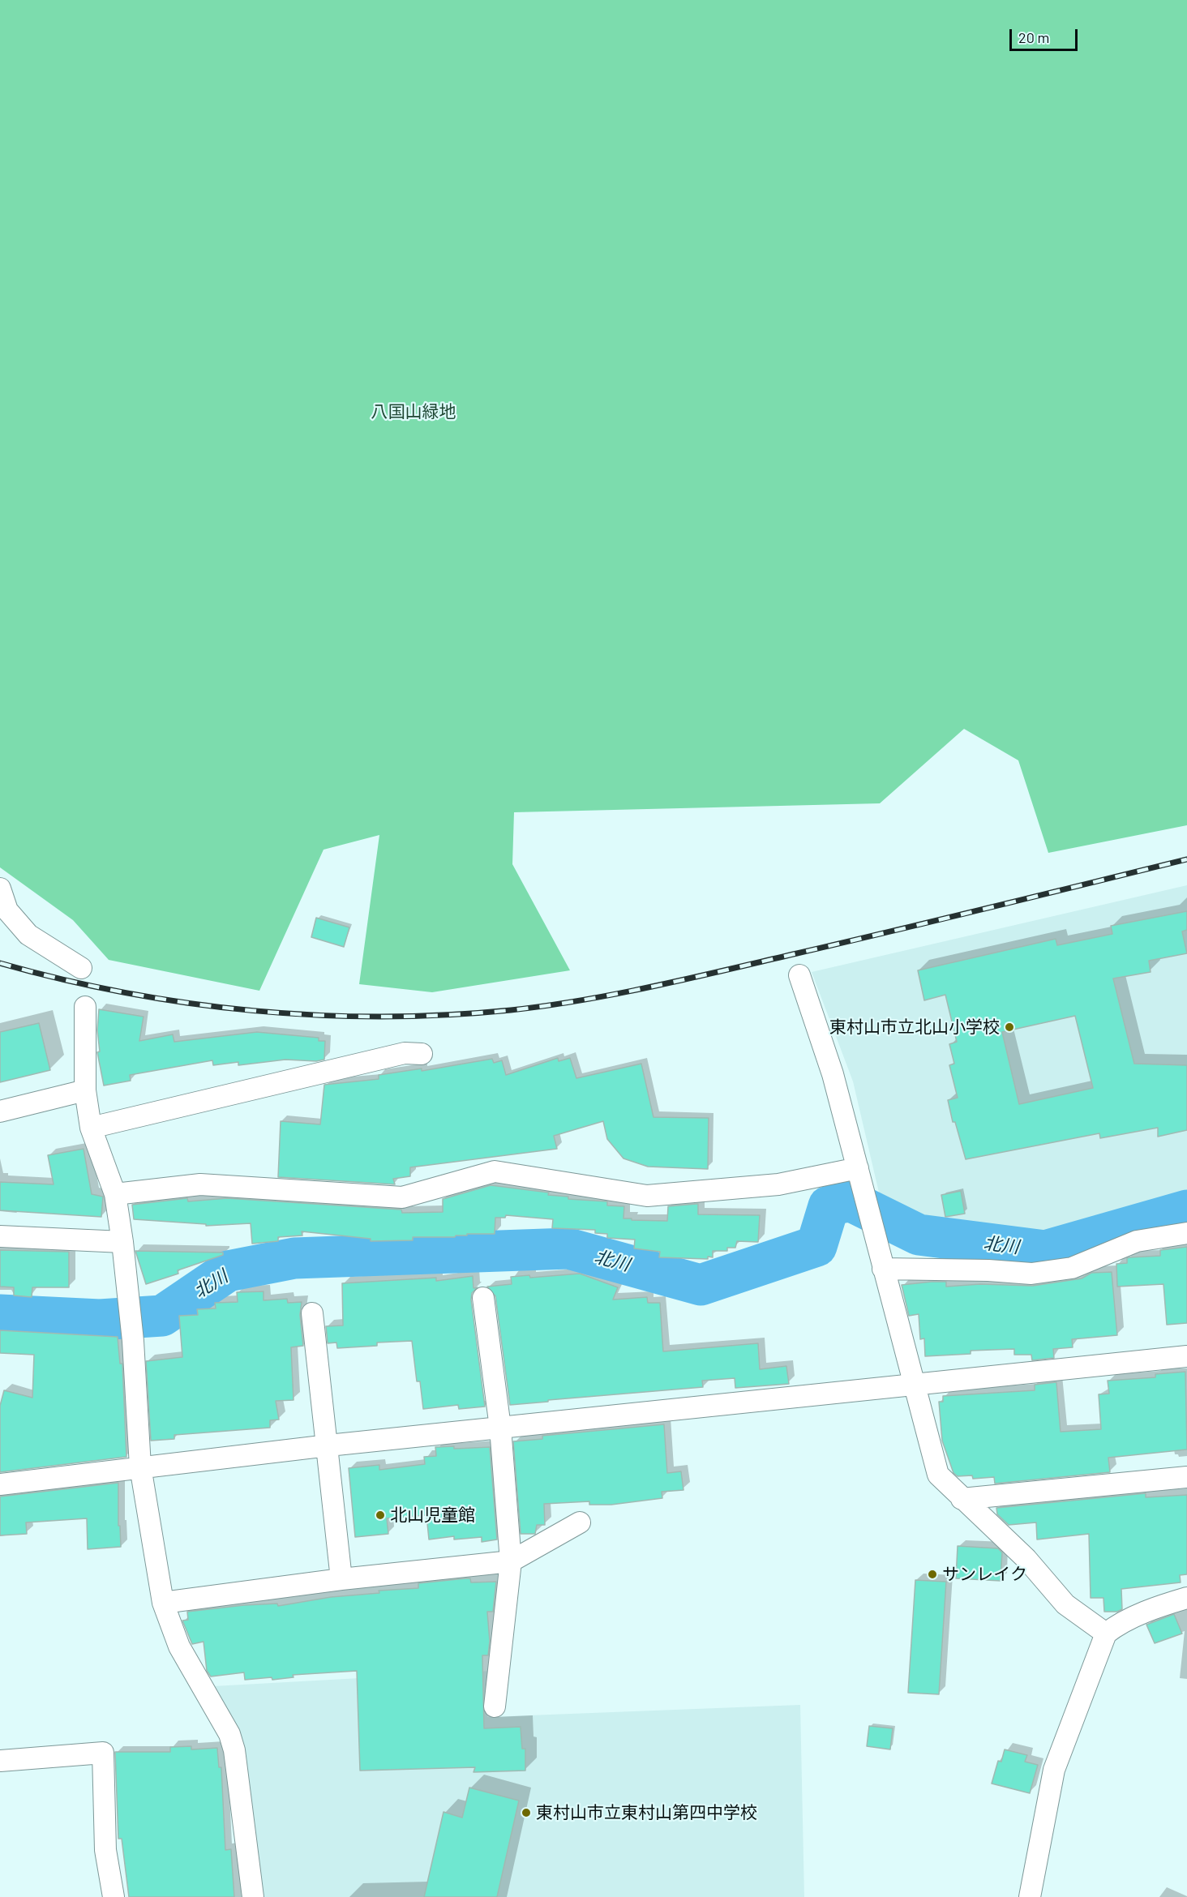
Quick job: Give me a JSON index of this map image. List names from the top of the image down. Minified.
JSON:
{"water":["北川"],"parks":["八国山緑地"],"places":["東村山市立北山小学校","北山児童館","サンレイク","東村山市立東村山第四中学校"],"scale_bar":"20 m"}
